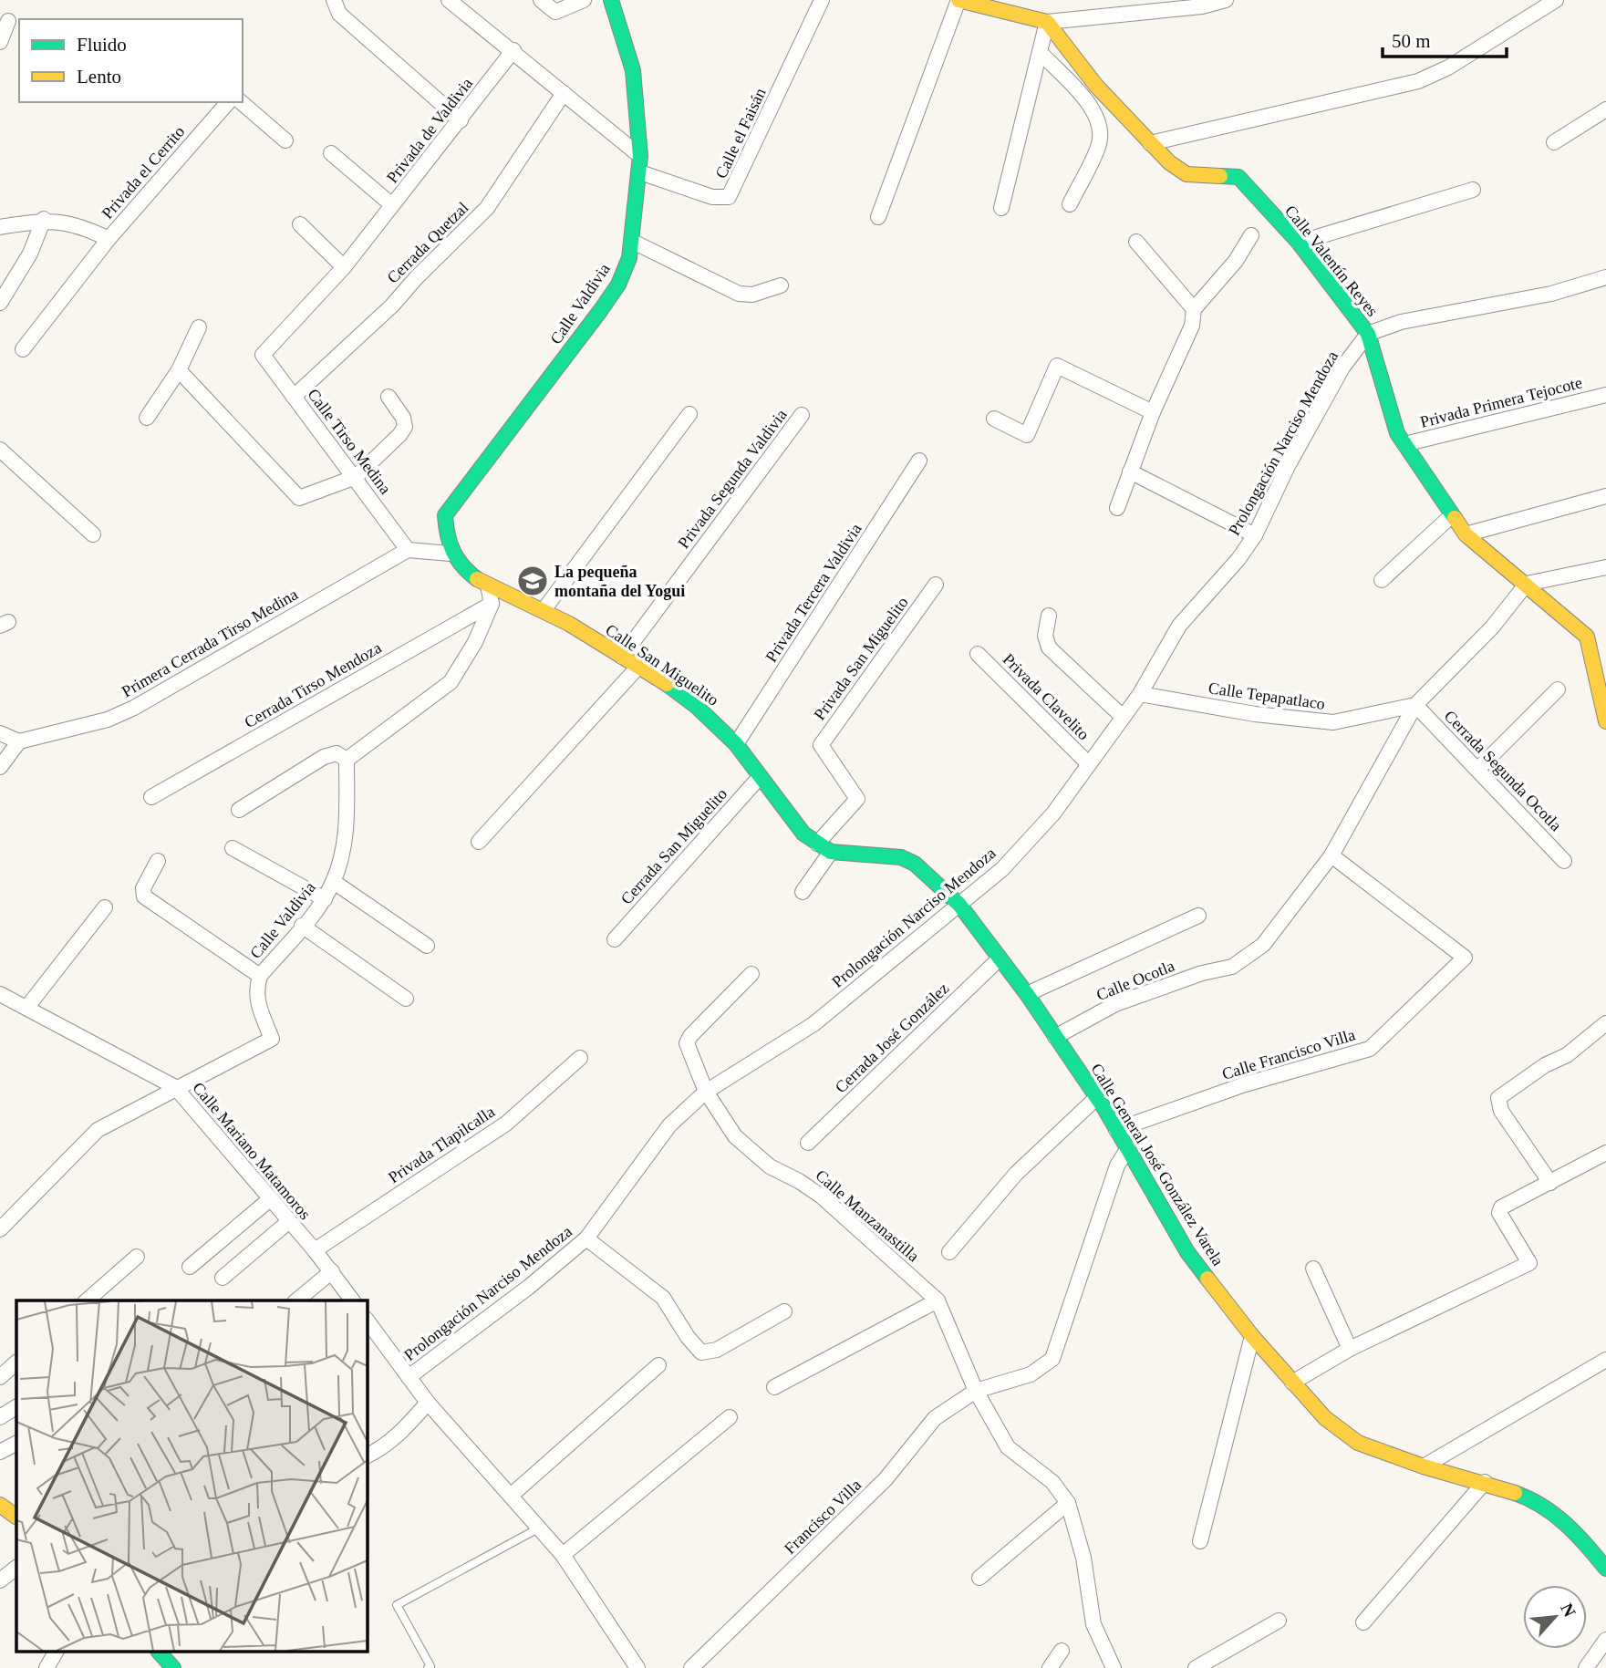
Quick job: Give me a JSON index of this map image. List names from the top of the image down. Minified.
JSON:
{"streets":{"street":["Privada de Valdivia","Calle el Faisán","Privada el Cerrito","Cerrada Quetzal","Calle Valentín Reyes","Calle Valdivia","Privada Primera Tejocote","Calle Tirso Medina","Prolongación Narciso Mendoza","Privada Segunda Valdivia","Privada Tercera Valdivia","Primera Cerrada Tirso Medina","Privada San Miguelito","Calle San Miguelito","Cerrada Tirso Mendoza","Calle Tepapatlaco","Privada Clavelito","Cerrada Segunda Ocotla","Cerrada San Miguelito","Calle Ocotla","Cerrada José González","Calle Francisco Villa","Privada Tlapilcalla","Calle Mariano Matamoros","Calle General José González Varela","Calle Manzanastilla","Francisco Villa"]},"crossings":[["Privada de Valdivia","Calle Tirso Medina"],["Calle el Faisán","Calle Valdivia"],["Cerrada Quetzal","Calle Tirso Medina"],["Calle Valentín Reyes","Privada Primera Tejocote"],["Calle Valentín Reyes","Prolongación Narciso Mendoza"],["Calle Valdivia","Calle San Miguelito"],["Calle Valdivia","Calle Mariano Matamoros"],["Calle Tirso Medina","Primera Cerrada Tirso Medina"],["Prolongación Narciso Mendoza","Calle San Miguelito"],["Prolongación Narciso Mendoza","Calle Tepapatlaco"],["Prolongación Narciso Mendoza","Privada Clavelito"],["Prolongación Narciso Mendoza","Calle General José González Varela"],["Prolongación Narciso Mendoza","Calle Manzanastilla"],["Privada Segunda Valdivia","Calle San Miguelito"],["Privada Tercera Valdivia","Calle San Miguelito"],["Privada San Miguelito","Calle San Miguelito"],["Calle San Miguelito","Cerrada San Miguelito"],["Calle San Miguelito","Calle General José González Varela"],["Calle Tepapatlaco","Cerrada Segunda Ocotla"],["Calle Ocotla","Calle Francisco Villa"],["Calle Ocotla","Calle General José González Varela"],["Cerrada José González","Calle General José González Varela"],["Calle Francisco Villa","Calle General José González Varela"],["Privada Tlapilcalla","Calle Mariano Matamoros"],["Calle Manzanastilla","Francisco Villa"]],"places":{"school or university":["La pequeña montaña del Yogui"]},"legend":["Fluido","Lento"],"scale_bar":"50 m","north":"top right"}
